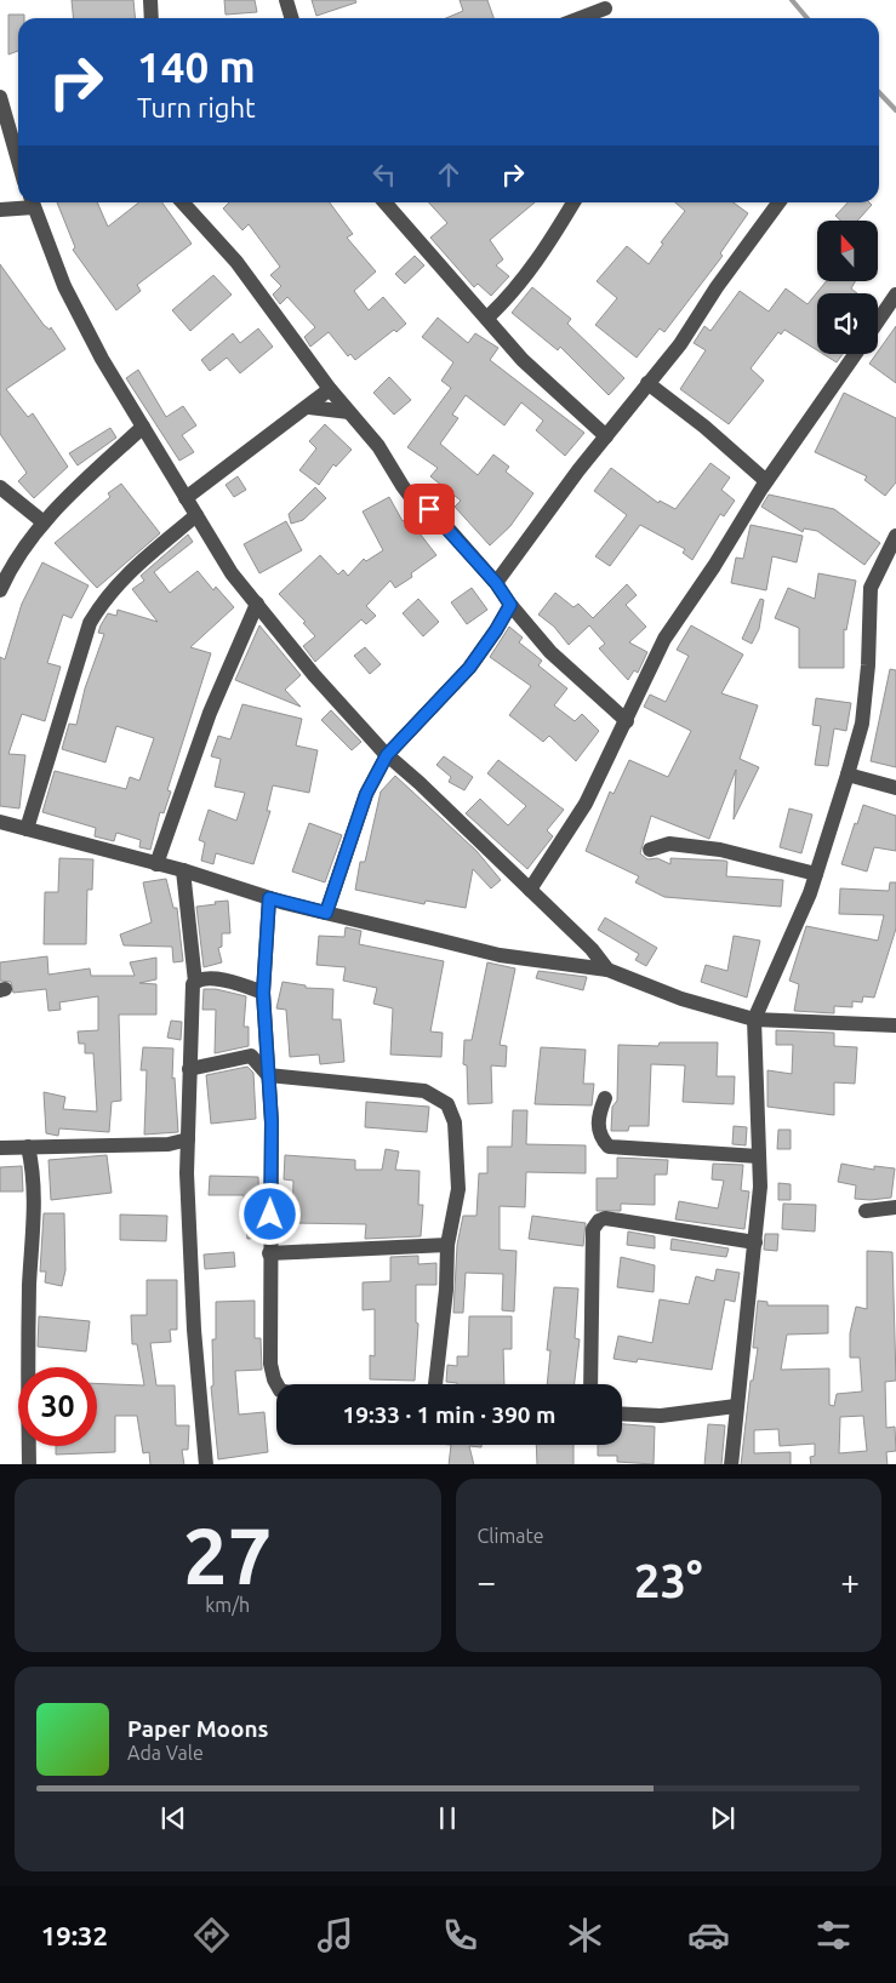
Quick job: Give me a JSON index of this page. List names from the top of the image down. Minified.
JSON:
{"north":"top","page":{"turn":["140 m","Turn right"],"limit":"30","trip":"19:33 · 1 min · 390 m","tile":[["27","km/h"],"Climate"],"heat":["−","23°","+"],"song":["Paper Moons","Ada Vale"],"tabs":"19:32"}}
